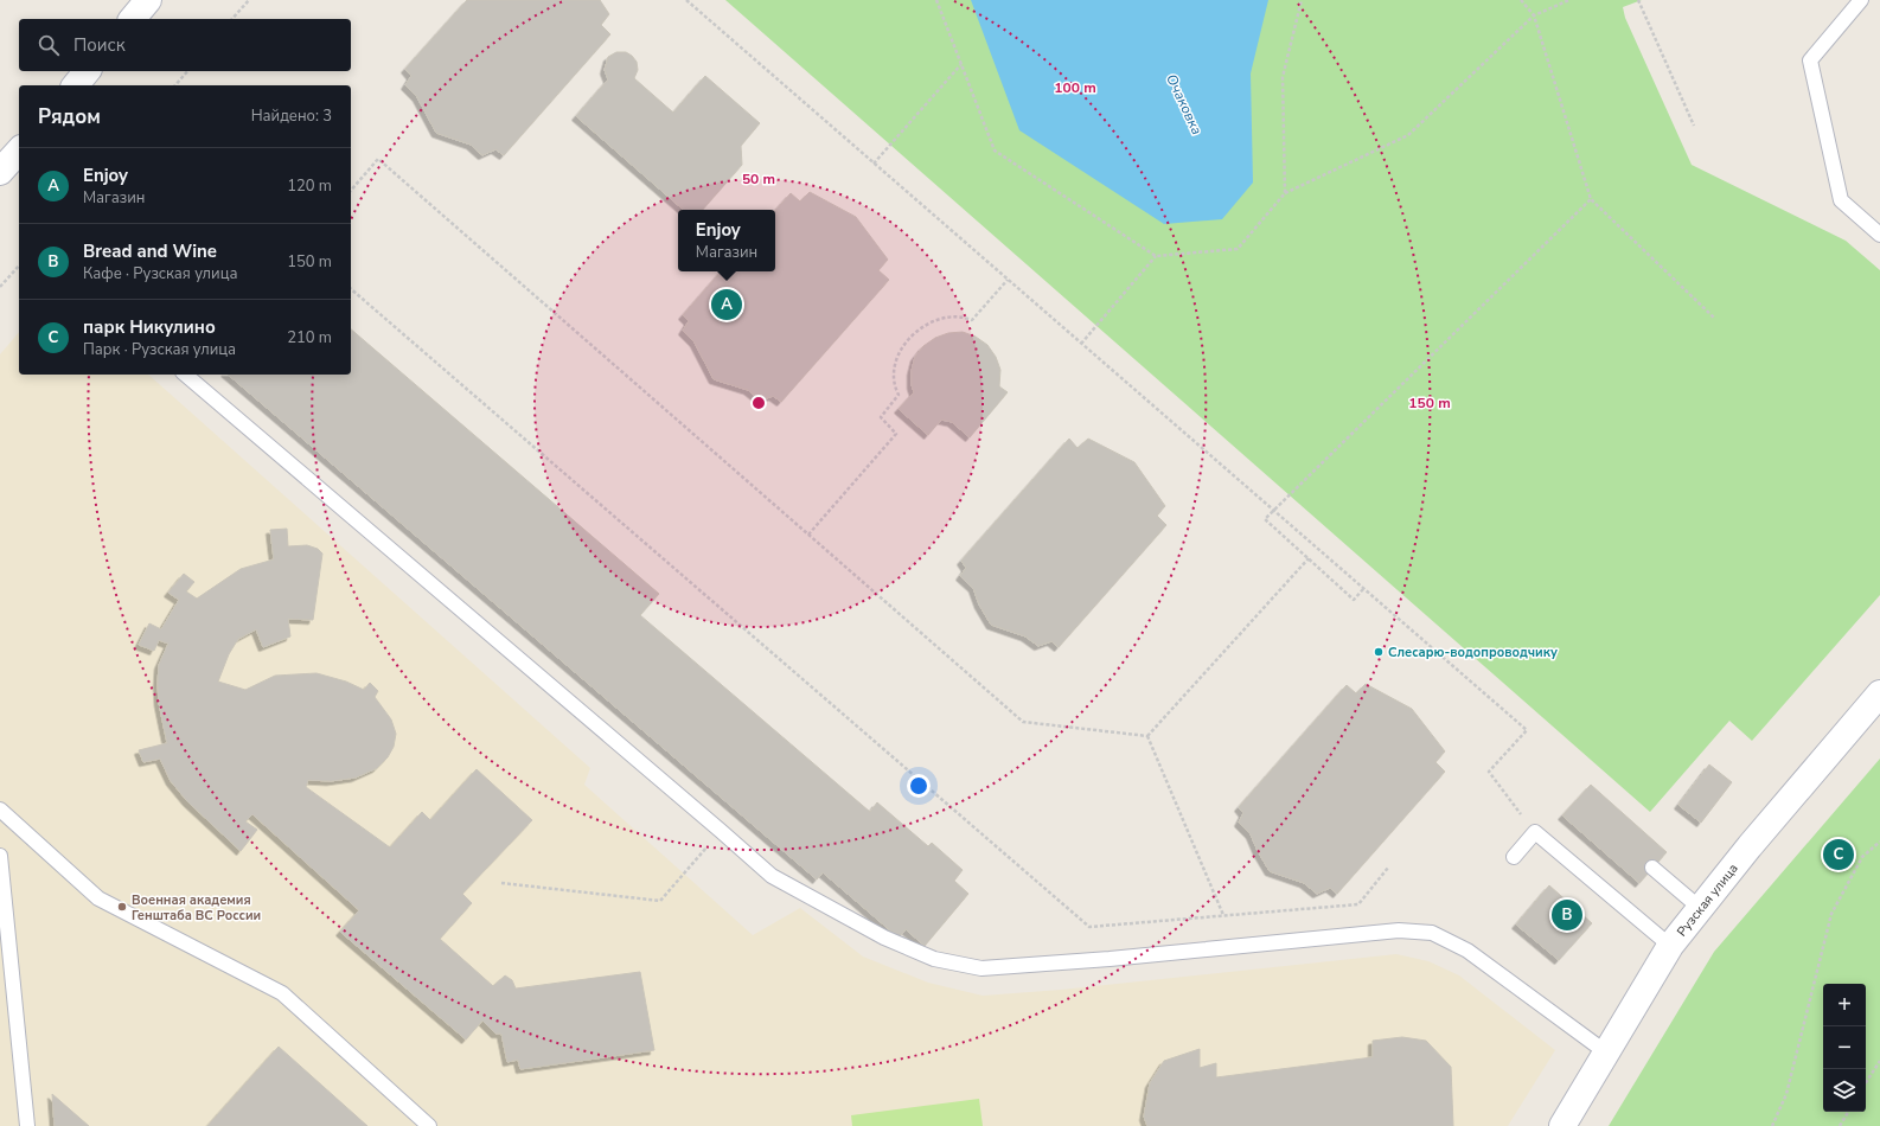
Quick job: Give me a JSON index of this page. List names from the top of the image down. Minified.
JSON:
{"streets":{"street":["Рузская улица"]},"water":["Очаковка"],"places":["Слесарю-водопроводчику","Военная академия Генштаба ВС России"],"page":{"search":"Поиск","heading":["Рядом","Найдено: 3"],"list":[{"mark":"A","name":"Enjoy","note":"Магазин","value":"120 m"},{"mark":"B","name":"Bread and Wine","note":"Кафе · Рузская улица","value":"150 m"},{"mark":"C","name":"парк Никулино","note":"Парк · Рузская улица","value":"210 m"}],"popup":["Enjoy","Магазин"],"pins":["A","C","B"],"map_buttons":["+","−"]},"rings":["100 m","50 m","150 m"]}
